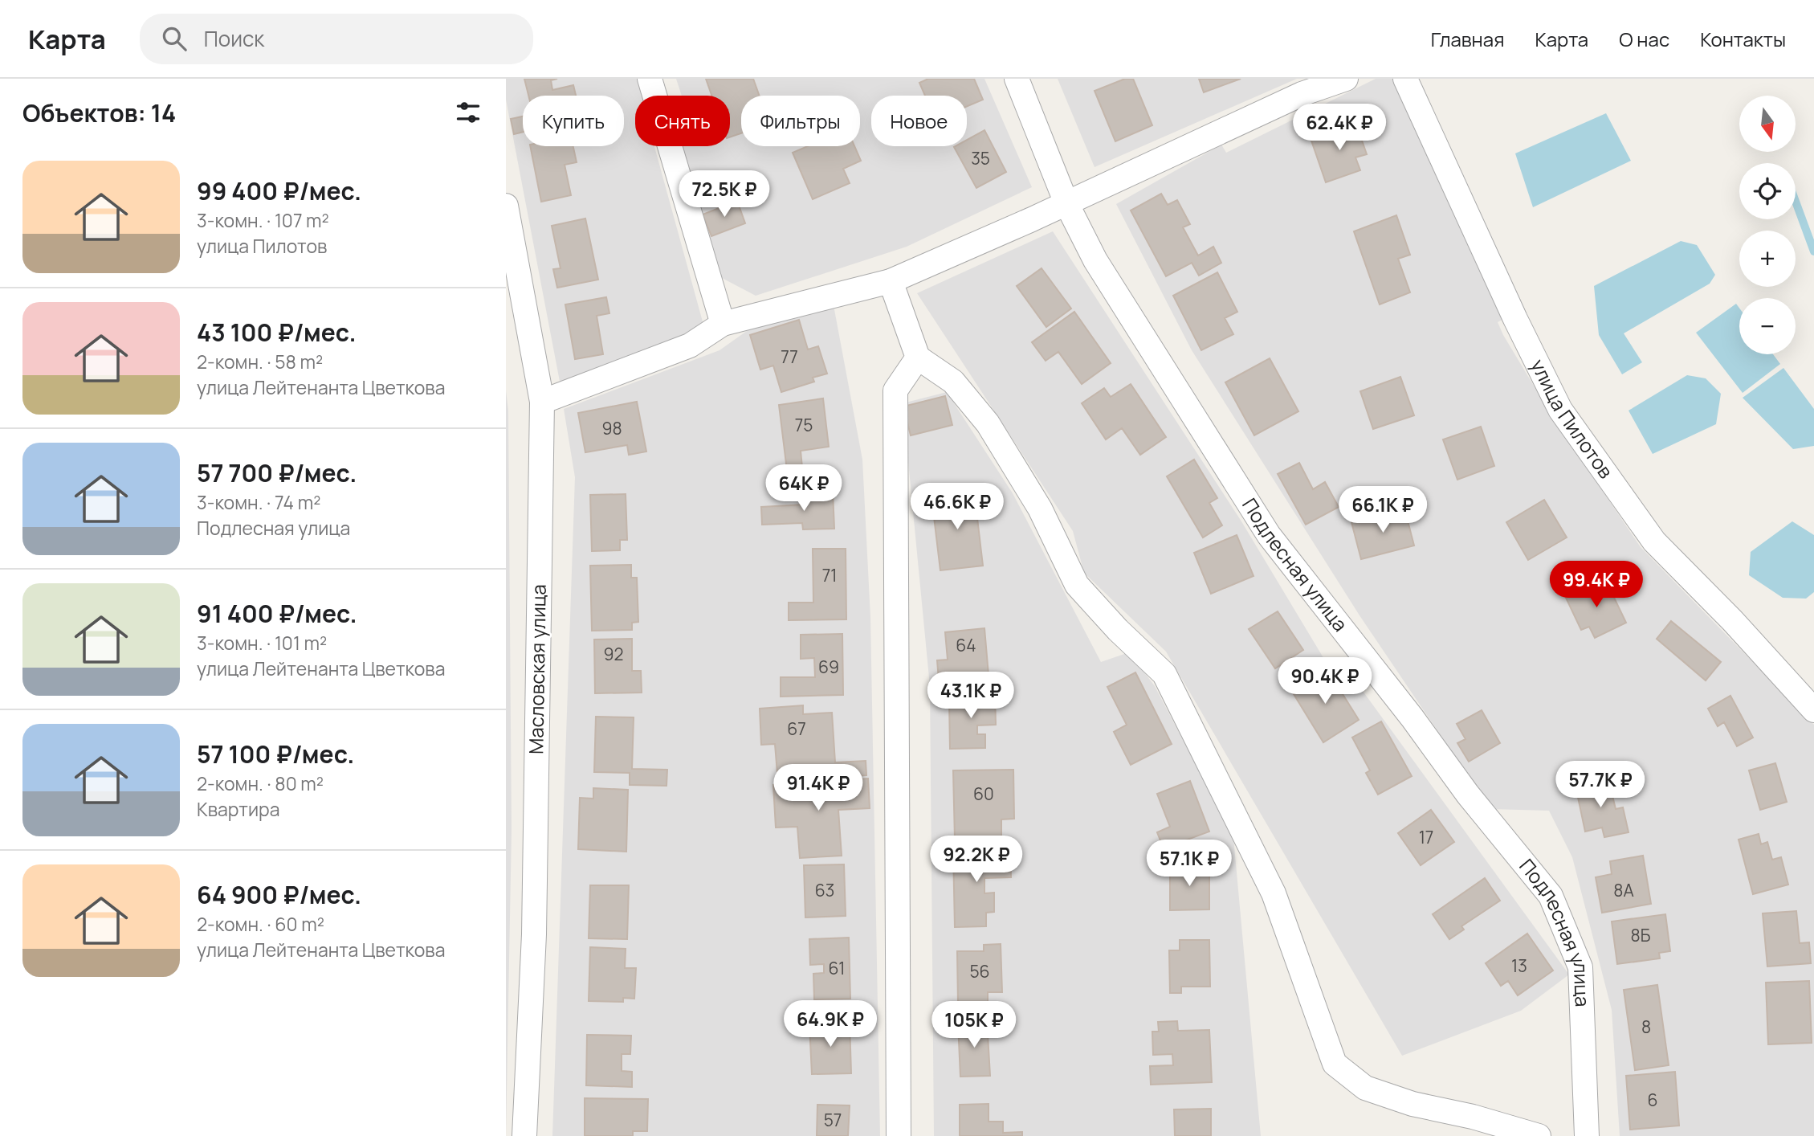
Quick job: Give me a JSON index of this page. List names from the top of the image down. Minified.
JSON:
{"streets":{"street":["улица Пилотов","Подлесная улица","Масловская улица"]},"house_numbers":["35","77","75","98","71","64","92","69","67","60","17","63","8А","8Б","13","61","56","8","6","57"],"north":"bottom","page":{"header":"Карта","search":"Поиск","nav":["Главная","Карта","О нас","Контакты"],"heading":"Объектов: 14","map_buttons":["+","−"],"chip":["Купить","Снять","Фильтры","Новое"],"price":["62.4K ₽","72.5K ₽","64K ₽","46.6K ₽","66.1K ₽","99.4K ₽","90.4K ₽","43.1K ₽","57.7K ₽","91.4K ₽","92.2K ₽","57.1K ₽","64.9K ₽","105K ₽"],"list":[{"name":"99 400 ₽/мес.","note":"3-комн. · 107 m² · улица Пилотов"},{"name":"43 100 ₽/мес.","note":"2-комн. · 58 m² · улица Лейтенанта Цветкова"},{"name":"57 700 ₽/мес.","note":"3-комн. · 74 m² · Подлесная улица"},{"name":"91 400 ₽/мес.","note":"3-комн. · 101 m² · улица Лейтенанта Цветкова"},{"name":"57 100 ₽/мес.","note":"2-комн. · 80 m² · Квартира"},{"name":"64 900 ₽/мес.","note":"2-комн. · 60 m² · улица Лейтенанта Цветкова"}]}}
